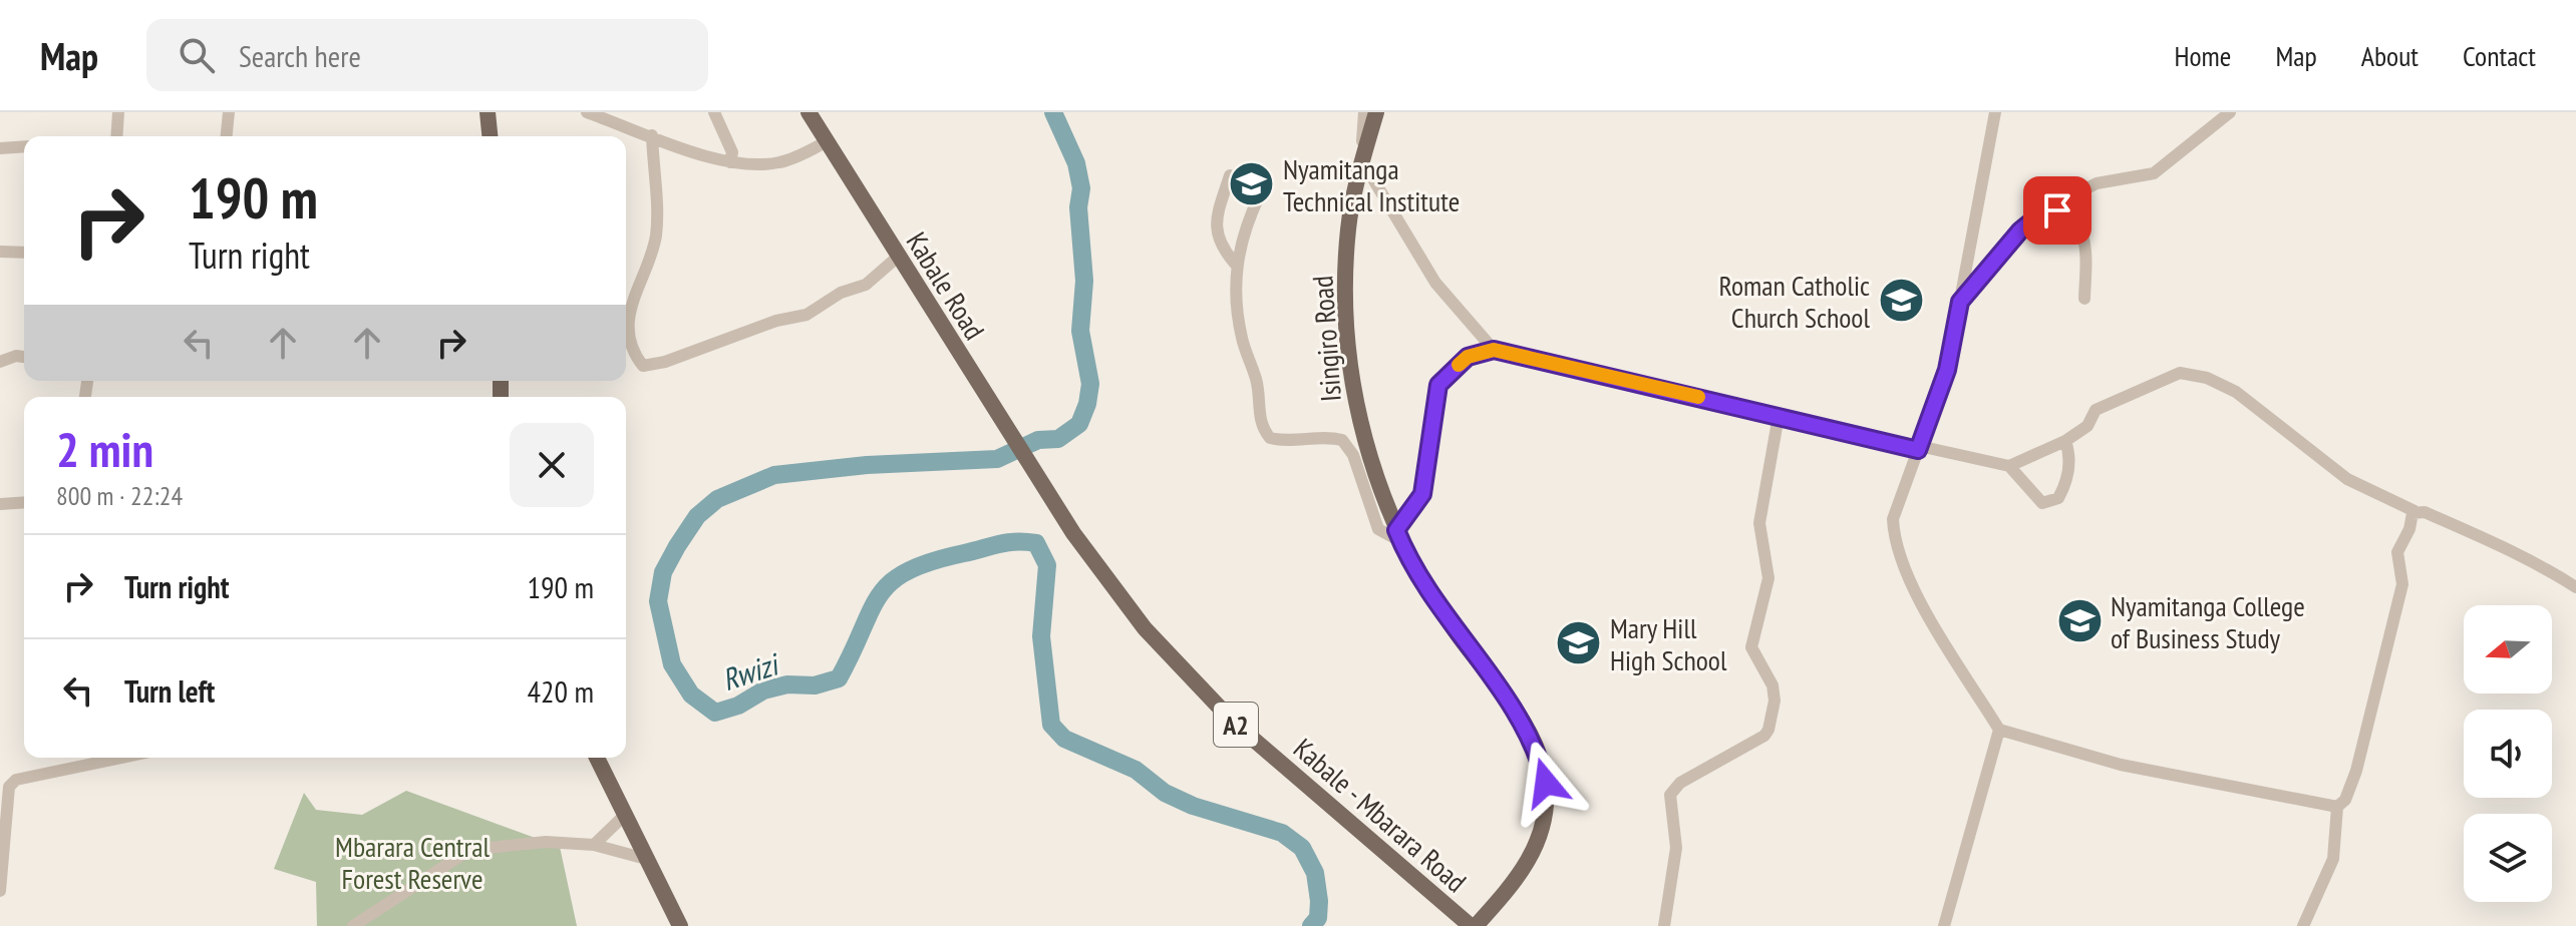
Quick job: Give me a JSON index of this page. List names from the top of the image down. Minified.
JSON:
{"streets":{"main road":["Kabale Road","Isingiro Road","A2","Kabale - Mbarara Road"]},"crossings":[["Kabale Road","Kabale - Mbarara Road"],["Isingiro Road","Kabale - Mbarara Road"]],"water":["Rwizi"],"parks":["Mbarara Central Forest Reserve"],"places":{"school or university":["Nyamitanga Technical Institute","Roman Catholic Church School","Nyamitanga College of Business Study","Mary Hill High School"]},"north":"left","page":{"header":"Map","search":"Search here","nav":["Home","Map","About","Contact"],"turn":["190 m","Turn right"],"heading":["2 min","800 m · 22:24"],"list":[{"name":"Turn right","value":"190 m"},{"name":"Turn left","value":"420 m"}]}}
